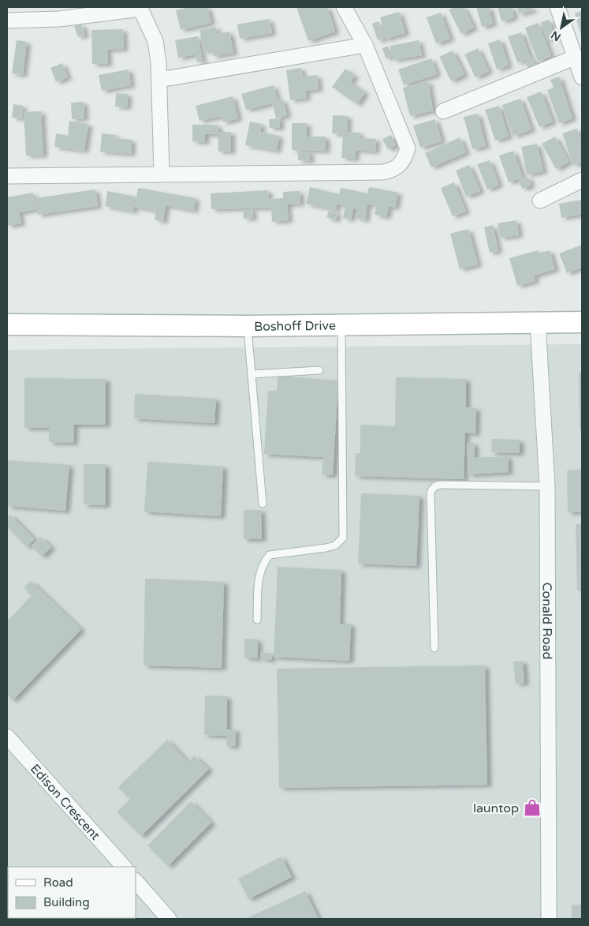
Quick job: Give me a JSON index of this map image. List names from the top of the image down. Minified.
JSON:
{"streets":{"main road":["Boshoff Drive"],"street":["Conald Road","Edison Crescent"]},"crossings":[["Boshoff Drive","Conald Road"]],"places":{"shop":["launtop"]},"legend":["Road","Building"],"north":"bottom left"}
